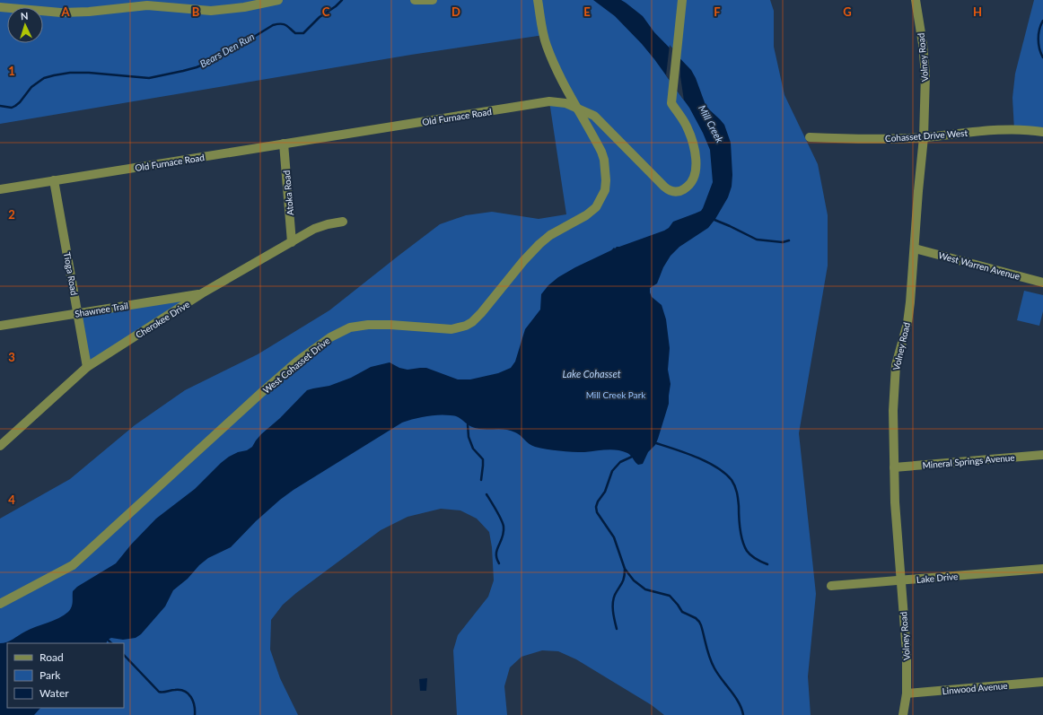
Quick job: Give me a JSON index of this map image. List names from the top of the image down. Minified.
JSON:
{"streets":{"street":["Volney Road","Old Furnace Road","Cohasset Drive West","Atoka Road","West Warren Avenue","Tioga Road","Shawnee Trail","Cherokee Drive","West Cohasset Drive","Mineral Springs Avenue","Lake Drive","Linwood Avenue"]},"crossings":[["Volney Road","Cohasset Drive West"],["Volney Road","West Warren Avenue"],["Volney Road","Mineral Springs Avenue"],["Volney Road","Lake Drive"],["Volney Road","Linwood Avenue"],["Old Furnace Road","Atoka Road"],["Old Furnace Road","Tioga Road"],["Old Furnace Road","West Cohasset Drive"],["Atoka Road","Cherokee Drive"],["Tioga Road","Shawnee Trail"],["Tioga Road","Cherokee Drive"],["Shawnee Trail","Cherokee Drive"]],"water":["Bears Den Run","Mill Creek","Lake Cohasset"],"parks":["Mill Creek Park"],"legend":["Road","Park","Water"],"north":"top","grid":{"columns":["A","B","C","D","E","F","G","H"],"rows":["1","2","3","4"]}}
